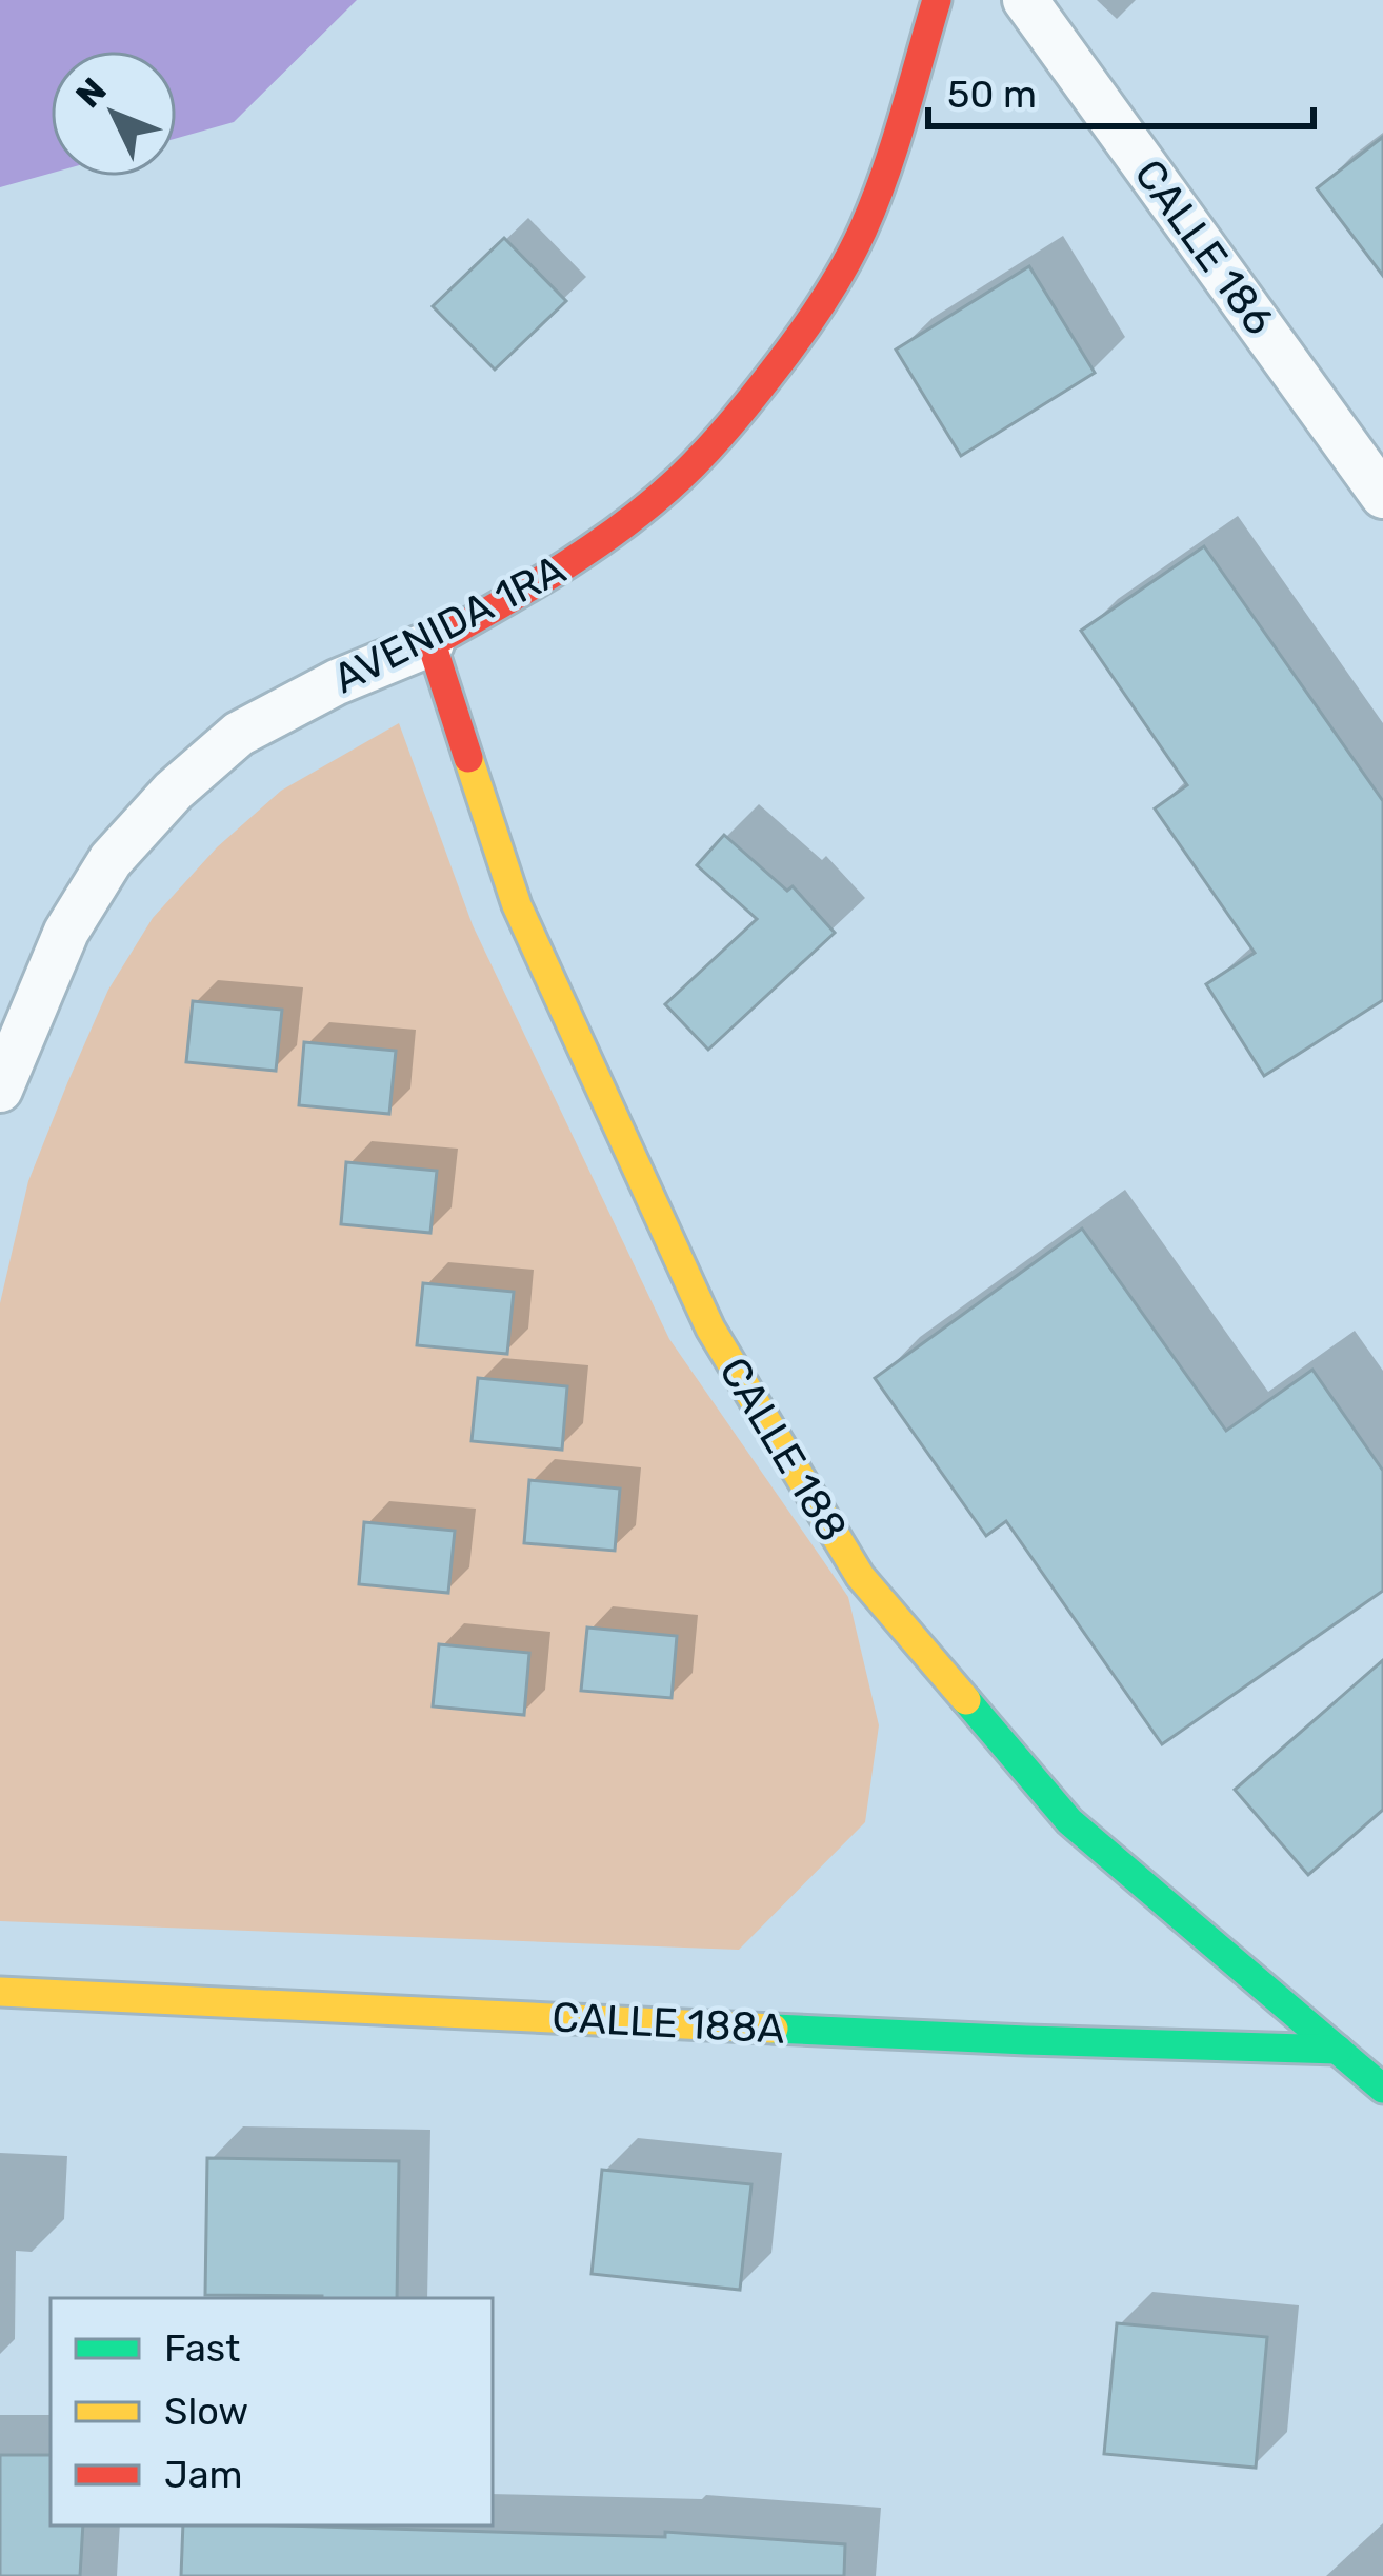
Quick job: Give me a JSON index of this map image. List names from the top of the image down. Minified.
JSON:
{"streets":{"street":["CALLE 186","AVENIDA 1RA","CALLE 188","CALLE 188A"]},"crossings":[["AVENIDA 1RA","CALLE 188"],["CALLE 188","CALLE 188A"]],"legend":["Fast","Slow","Jam"],"scale_bar":"50 m","north":"top left"}
